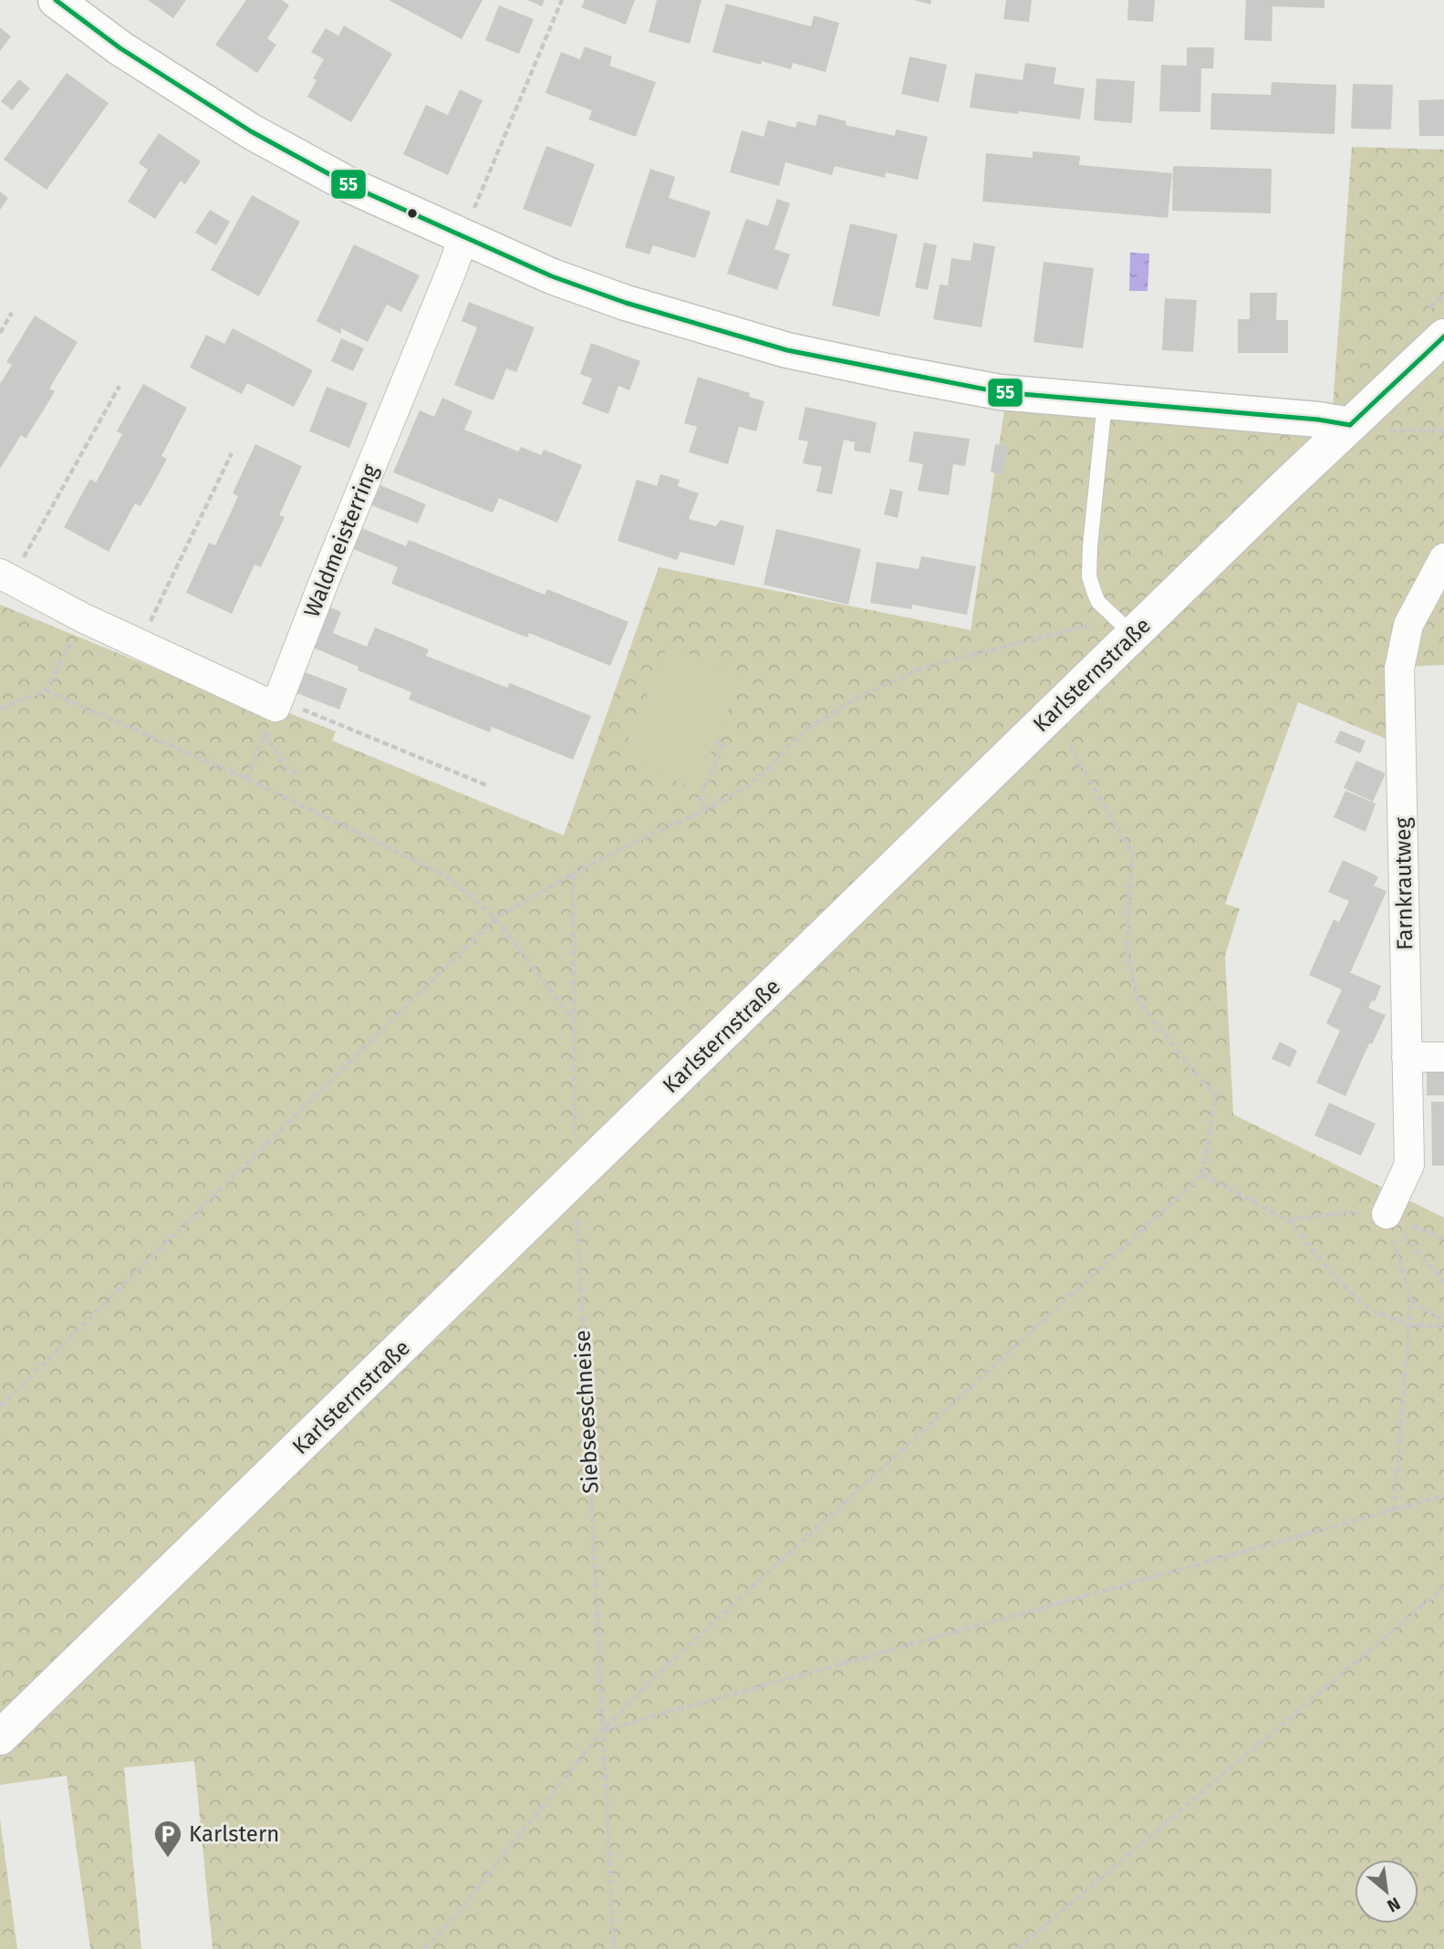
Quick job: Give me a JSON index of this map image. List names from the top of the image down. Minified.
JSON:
{"streets":{"street":["Waldmeisterring","Karlsternstraße","Farnkrautweg"],"path":["Siebseeschneise"]},"crossings":[["Karlsternstraße","Siebseeschneise"]],"places":{"parking":["Karlstern"]},"lines":["transit line 55"],"north":"bottom right"}
